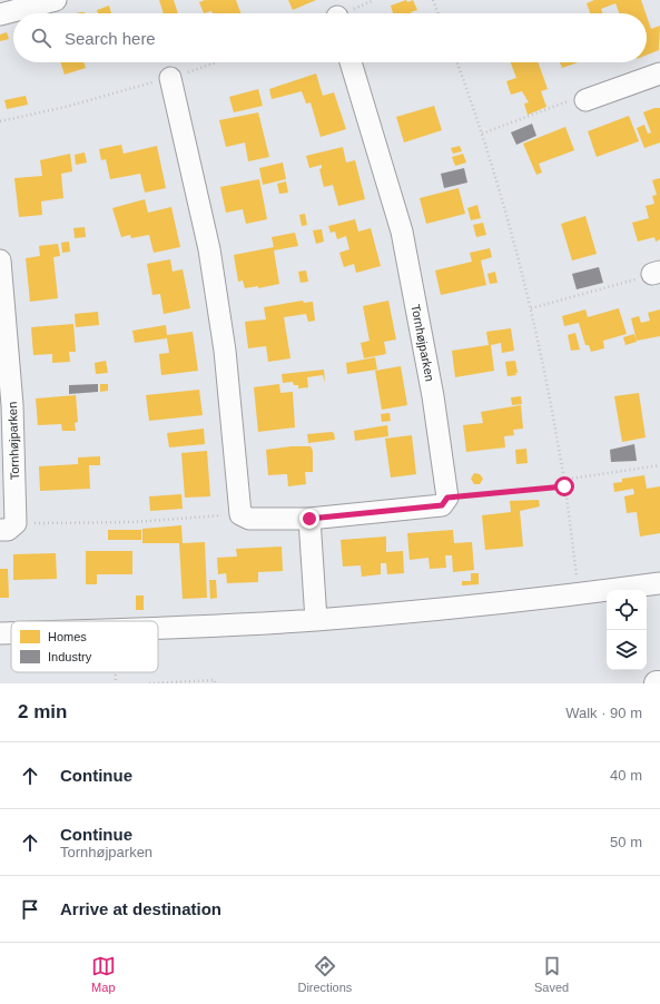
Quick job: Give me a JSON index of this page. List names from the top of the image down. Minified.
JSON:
{"streets":{"street":["Tornhøjparken"]},"legend":["Homes","Industry"],"page":{"search":"Search here","heading":["2 min","Walk · 90 m"],"list":[["Continue","40 m"],["Continue","Tornhøjparken","50 m"],"Arrive at destination"],"nav":["Map","Directions","Saved"]}}
